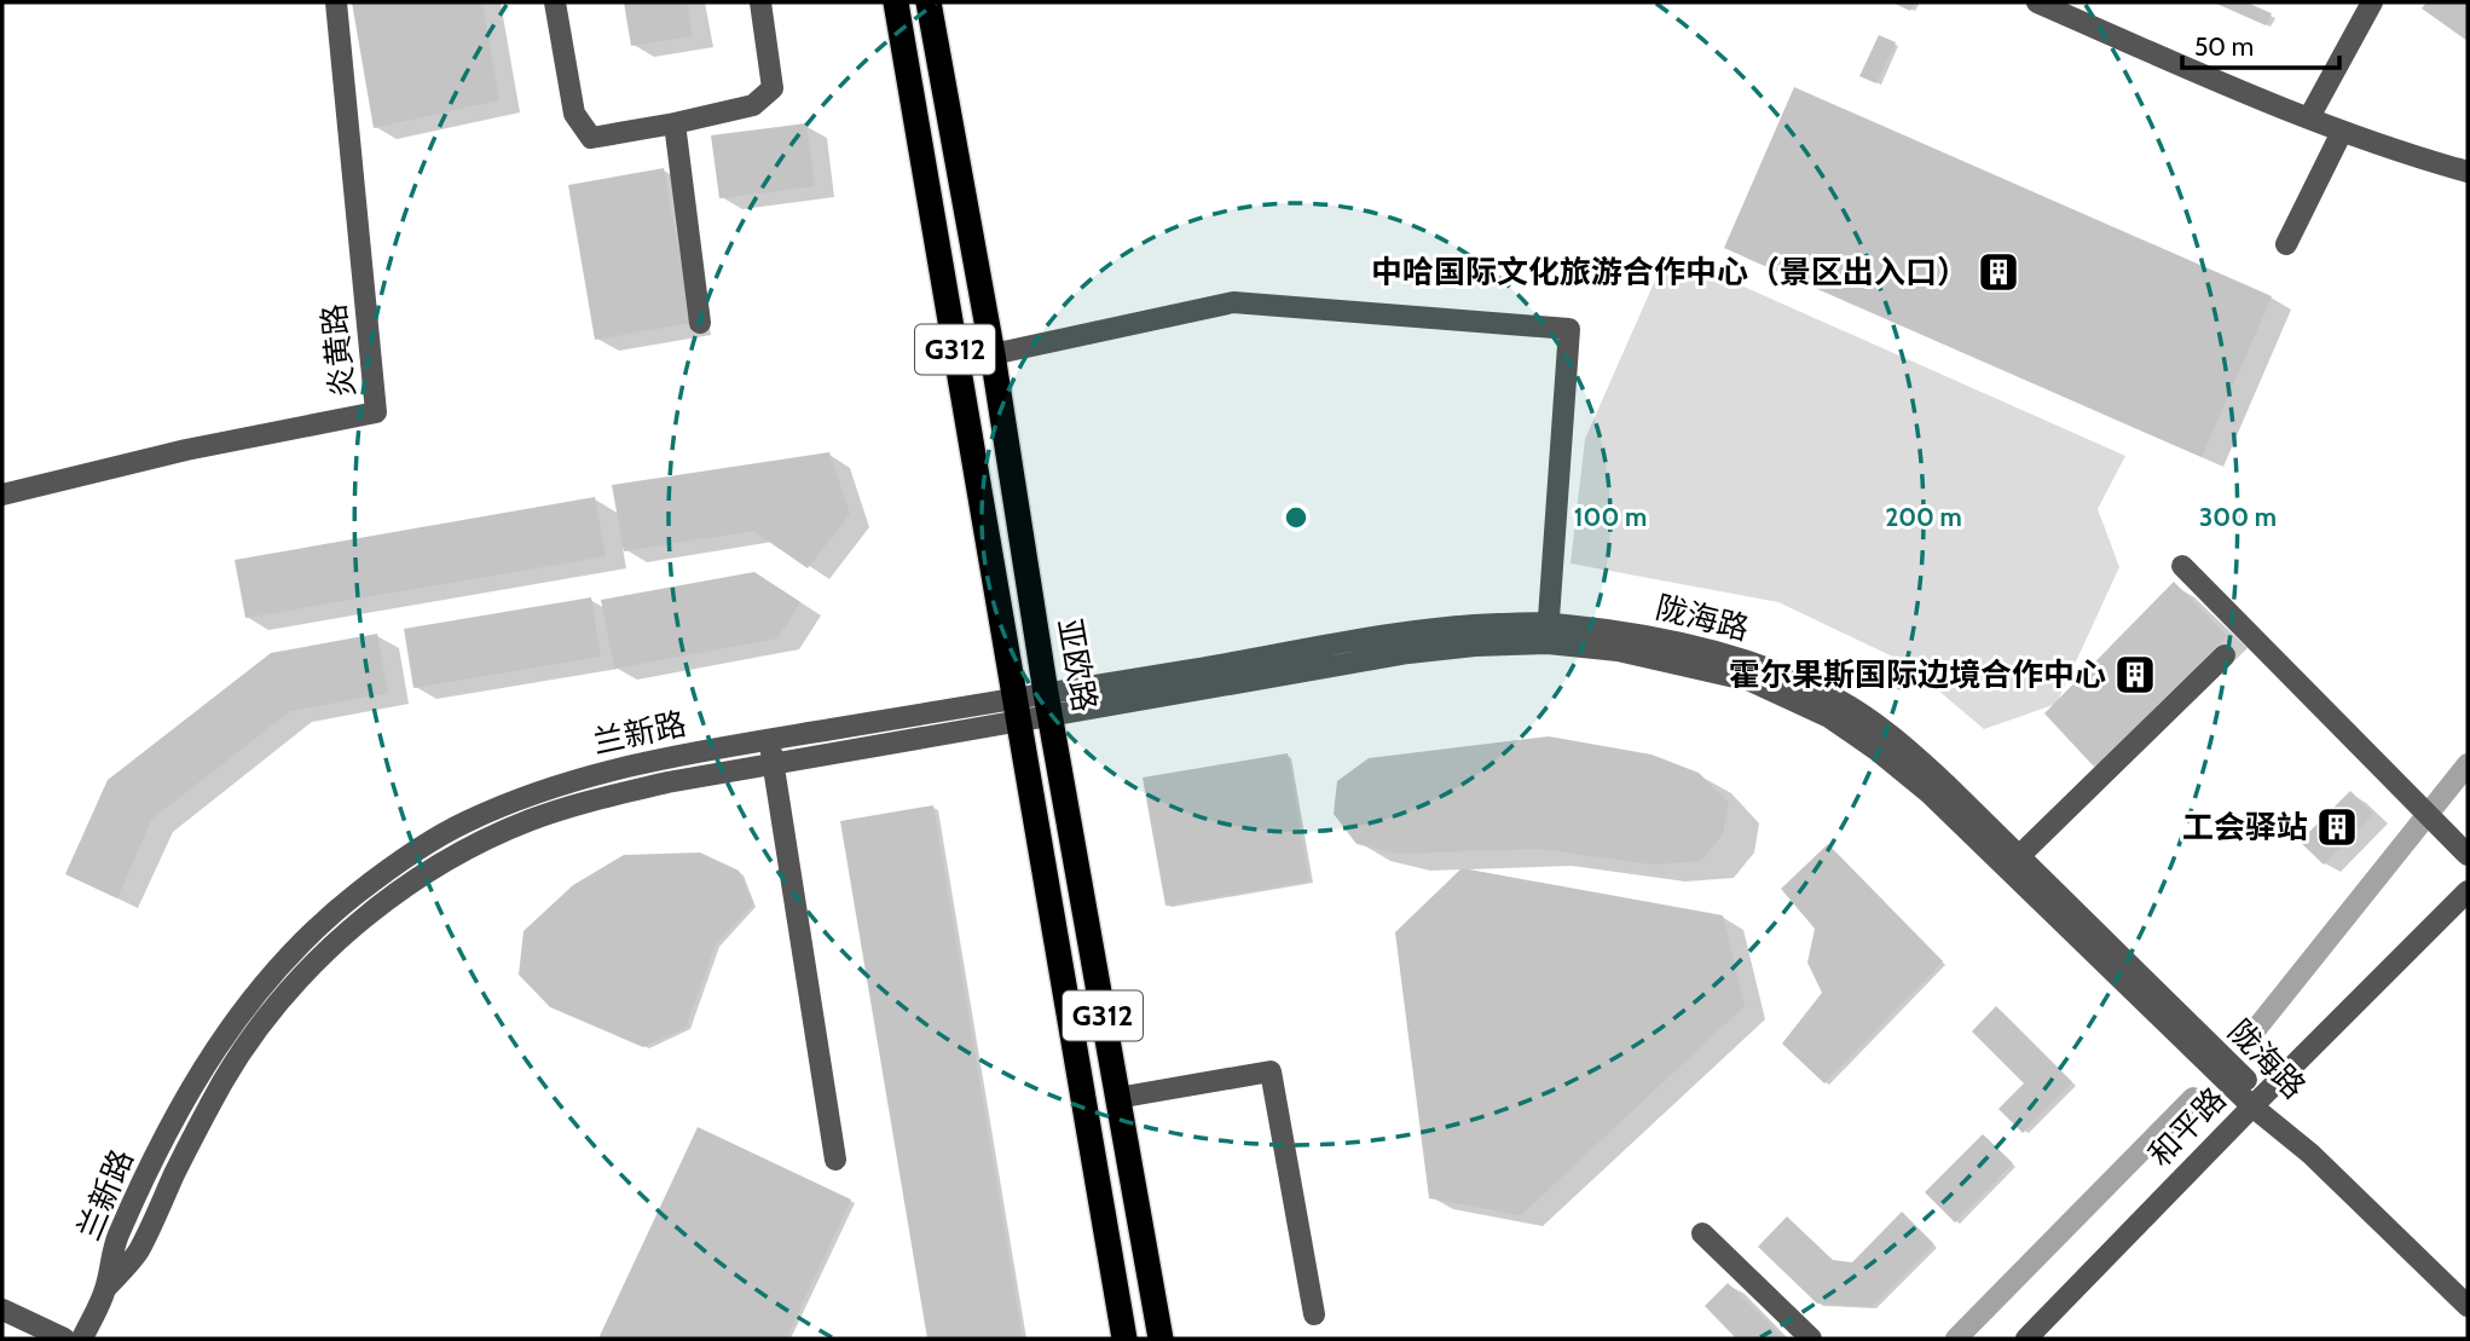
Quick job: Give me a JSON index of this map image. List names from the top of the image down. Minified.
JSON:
{"streets":{"highway":["G312","亚欧路"],"street":["炎黄路","陇海路","兰新路","和平路"]},"crossings":[["G312","兰新路"],["陇海路","亚欧路"],["陇海路","兰新路"],["陇海路","和平路"],["亚欧路","兰新路"]],"places":{"building":["中哈国际文化旅游合作中心（景区出入口）","霍尔果斯国际边境合作中心","工会驿站"]},"scale_bar":"50 m","rings":["100 m","200 m","300 m"]}
